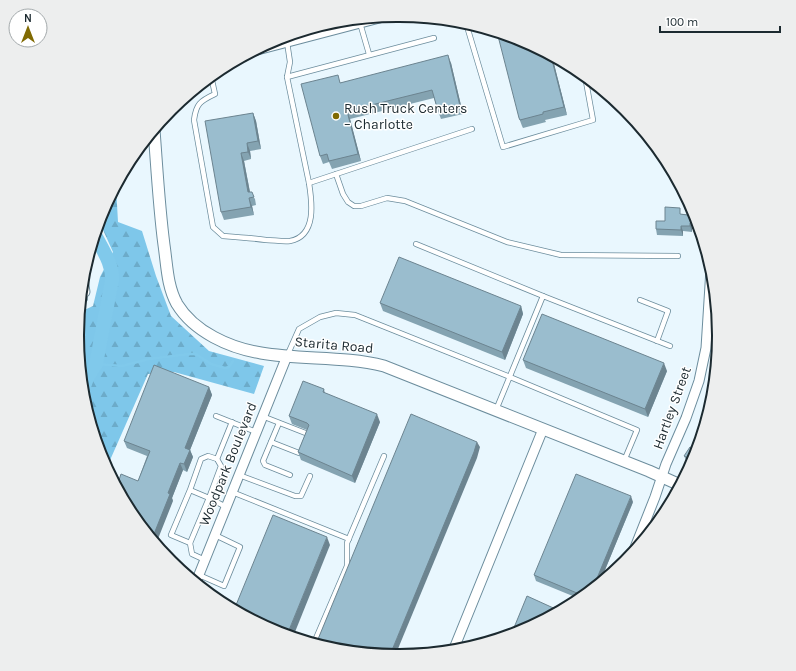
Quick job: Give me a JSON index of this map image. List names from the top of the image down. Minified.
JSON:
{"streets":{"street":["Starita Road","Hartley Street","Woodpark Boulevard"]},"crossings":[["Starita Road","Hartley Street"],["Starita Road","Woodpark Boulevard"]],"places":["Rush Truck Centers – Charlotte"],"scale_bar":"100 m","north":"top"}
